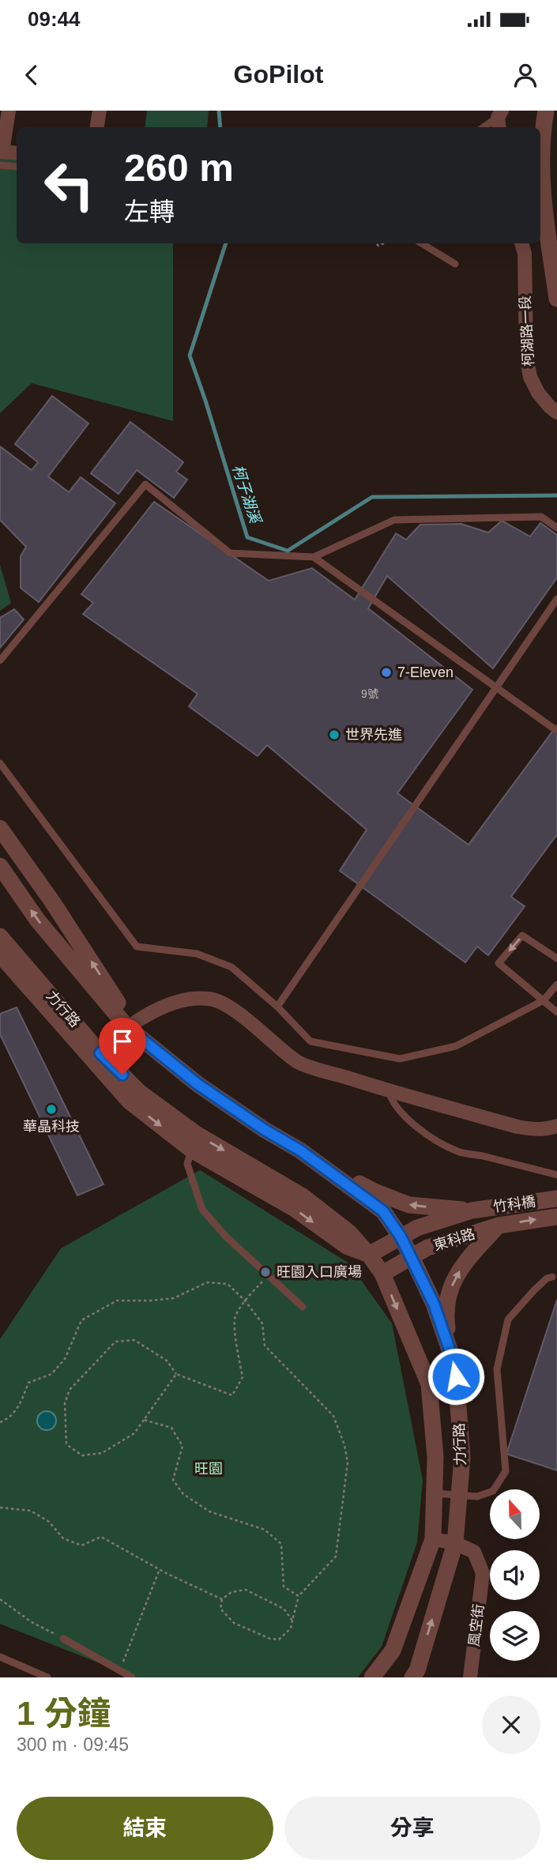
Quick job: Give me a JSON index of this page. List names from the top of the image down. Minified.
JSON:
{"streets":{"street":["柯湖路一段","力行路","竹科橋","東科路","風空街"]},"crossings":[["力行路","東科路"],["力行路","風空街"],["竹科橋","東科路"]],"water":["柯子湖溪"],"parks":["旺園"],"places":["7-Eleven","世界先進","華晶科技","旺園入口廣場"],"house_numbers":["9號"],"north":"top","page":{"status":"09:44","header":"GoPilot","turn":["260 m","左轉"],"heading":["1 分鐘","300 m · 09:45"],"buttons":["結束","分享"]}}
